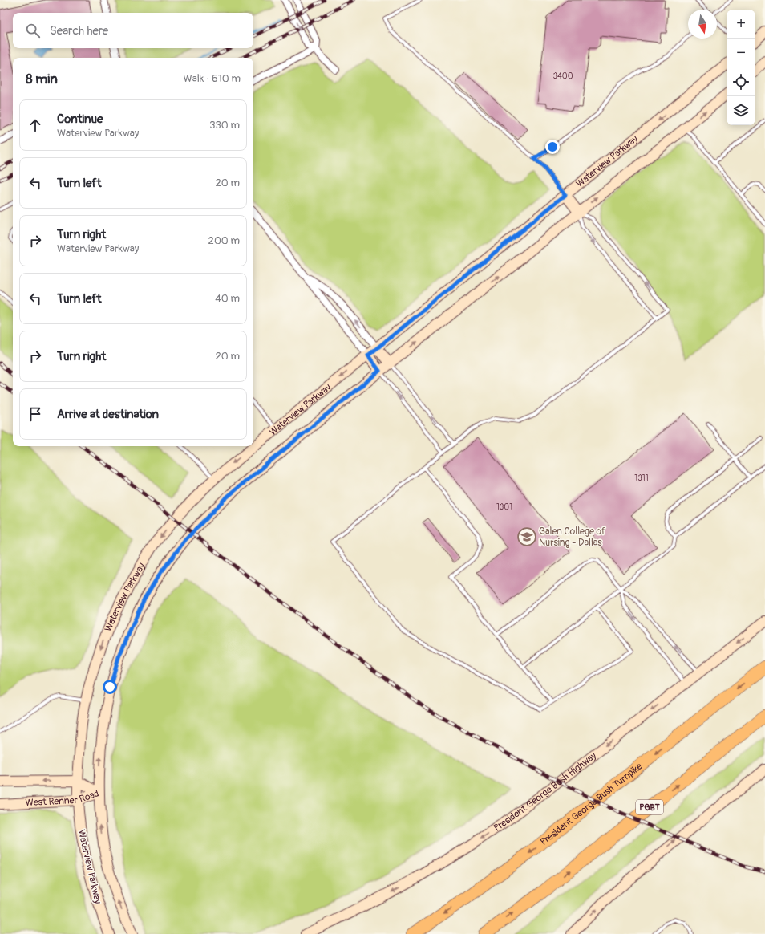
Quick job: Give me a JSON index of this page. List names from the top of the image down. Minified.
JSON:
{"streets":{"highway":["President George Bush Turnpike","PGBT"],"main road":["Waterview Parkway","President George Bush Highway","West Renner Road"]},"crossings":[["Waterview Parkway","West Renner Road"]],"one_way":["President George Bush Highway"],"places":{"school or university":["Galen College of Nursing - Dallas"]},"house_numbers":["3400","1311","1301"],"north":"bottom","page":{"map_buttons":["+","−"],"search":"Search here","heading":["8 min","Walk · 610 m"],"list":[["Continue","Waterview Parkway","330 m"],["Turn left","20 m"],["Turn right","Waterview Parkway","200 m"],["Turn left","40 m"],["Turn right","20 m"],"Arrive at destination"]}}
